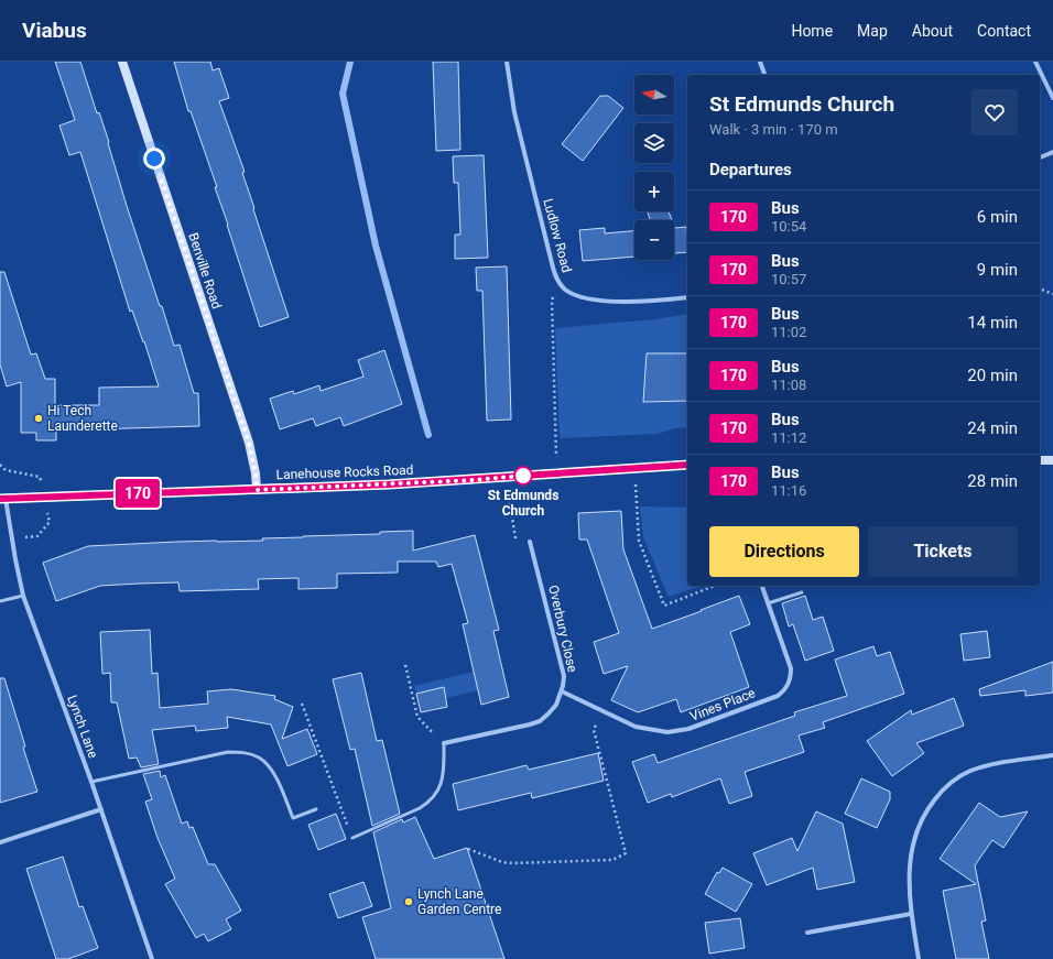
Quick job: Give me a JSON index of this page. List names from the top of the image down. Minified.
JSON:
{"streets":{"main road":["Benville Road","Lanehouse Rocks Road"],"street":["Ludlow Road","Overbury Close","Vines Place","Lynch Lane"]},"crossings":[["Benville Road","Lanehouse Rocks Road"],["Lanehouse Rocks Road","Lynch Lane"],["Overbury Close","Vines Place"]],"places":["Hi Tech Launderette","St Edmunds Church","Lynch Lane Garden Centre"],"lines":["bus line 170"],"north":"left","page":{"header":"Viabus","nav":["Home","Map","About","Contact"],"on_map":"170","map_buttons":["+","−"],"heading":[["St Edmunds Church","Walk · 3 min · 170 m"],"Departures"],"list":[{"mark":"170","name":"Bus","note":"10:54","value":"6 min"},{"mark":"170","name":"Bus","note":"10:57","value":"9 min"},{"mark":"170","name":"Bus","note":"11:02","value":"14 min"},{"mark":"170","name":"Bus","note":"11:08","value":"20 min"},{"mark":"170","name":"Bus","note":"11:12","value":"24 min"},{"mark":"170","name":"Bus","note":"11:16","value":"28 min"}],"buttons":["Directions","Tickets"]}}
